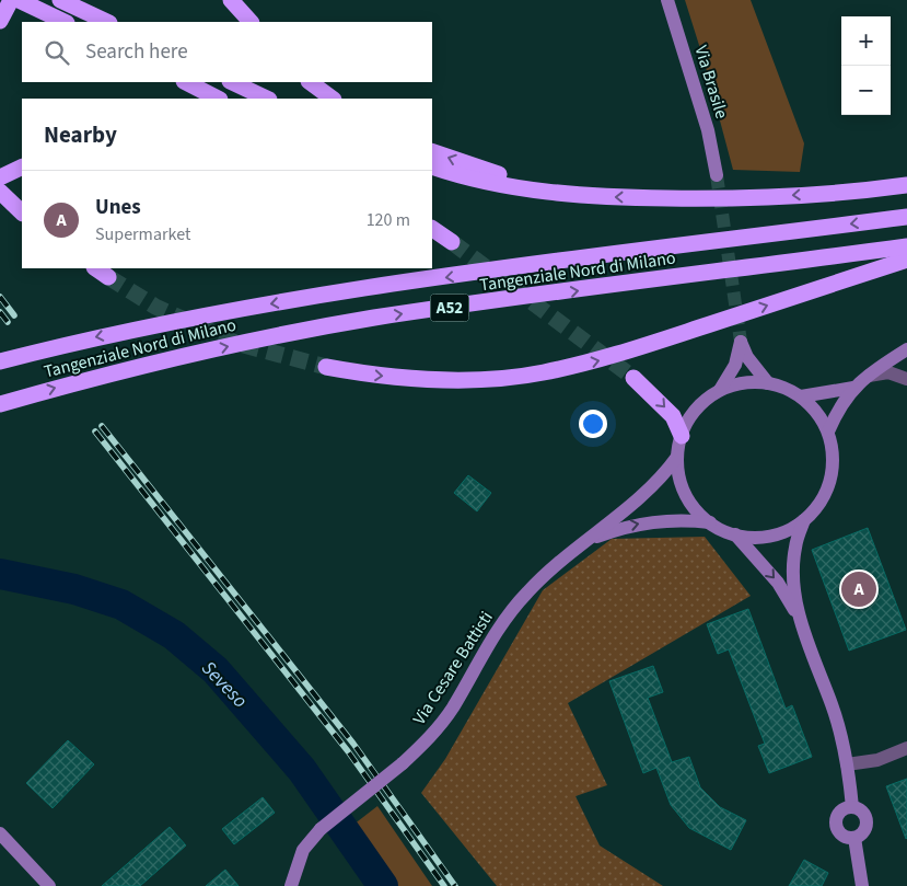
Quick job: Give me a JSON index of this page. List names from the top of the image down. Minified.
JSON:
{"streets":{"highway":["Tangenziale Nord di Milano","A52"],"street":["Via Brasile","Via Cesare Battisti"]},"water":["Seveso"],"page":{"map_buttons":["+","−"],"search":"Search here","heading":"Nearby","list":[{"mark":"A","name":"Unes","note":"Supermarket","value":"120 m"}],"pins":"A"}}
